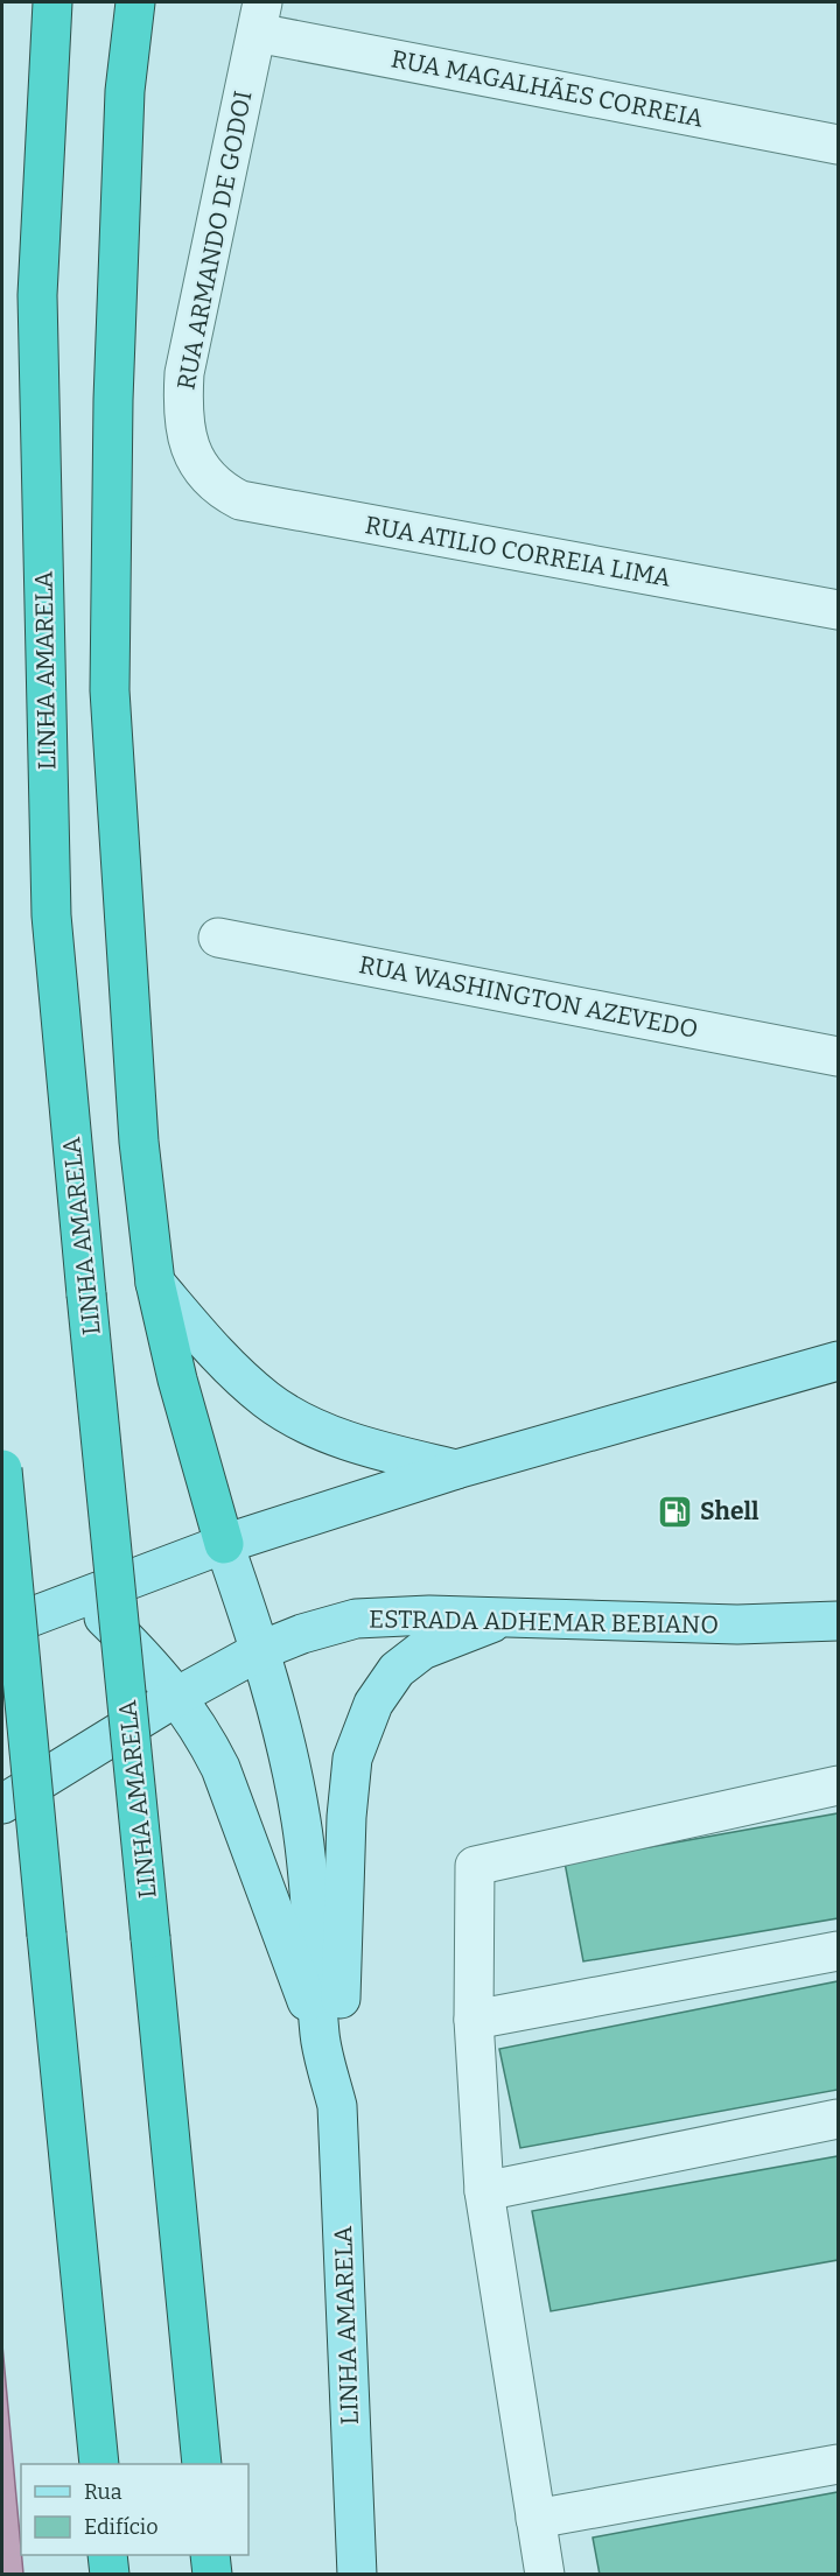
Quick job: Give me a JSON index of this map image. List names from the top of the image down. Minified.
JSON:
{"streets":{"highway":["LINHA AMARELA"],"main road":["ESTRADA ADHEMAR BEBIANO"],"street":["RUA MAGALHÃES CORREIA","RUA ARMANDO DE GODOI","RUA ATILIO CORREIA LIMA","RUA WASHINGTON AZEVEDO"]},"crossings":[["RUA MAGALHÃES CORREIA","RUA ARMANDO DE GODOI"],["RUA ARMANDO DE GODOI","RUA ATILIO CORREIA LIMA"],["LINHA AMARELA","ESTRADA ADHEMAR BEBIANO"]],"places":{"fuel station":["Shell"]},"legend":["Rua","Edifício"]}
